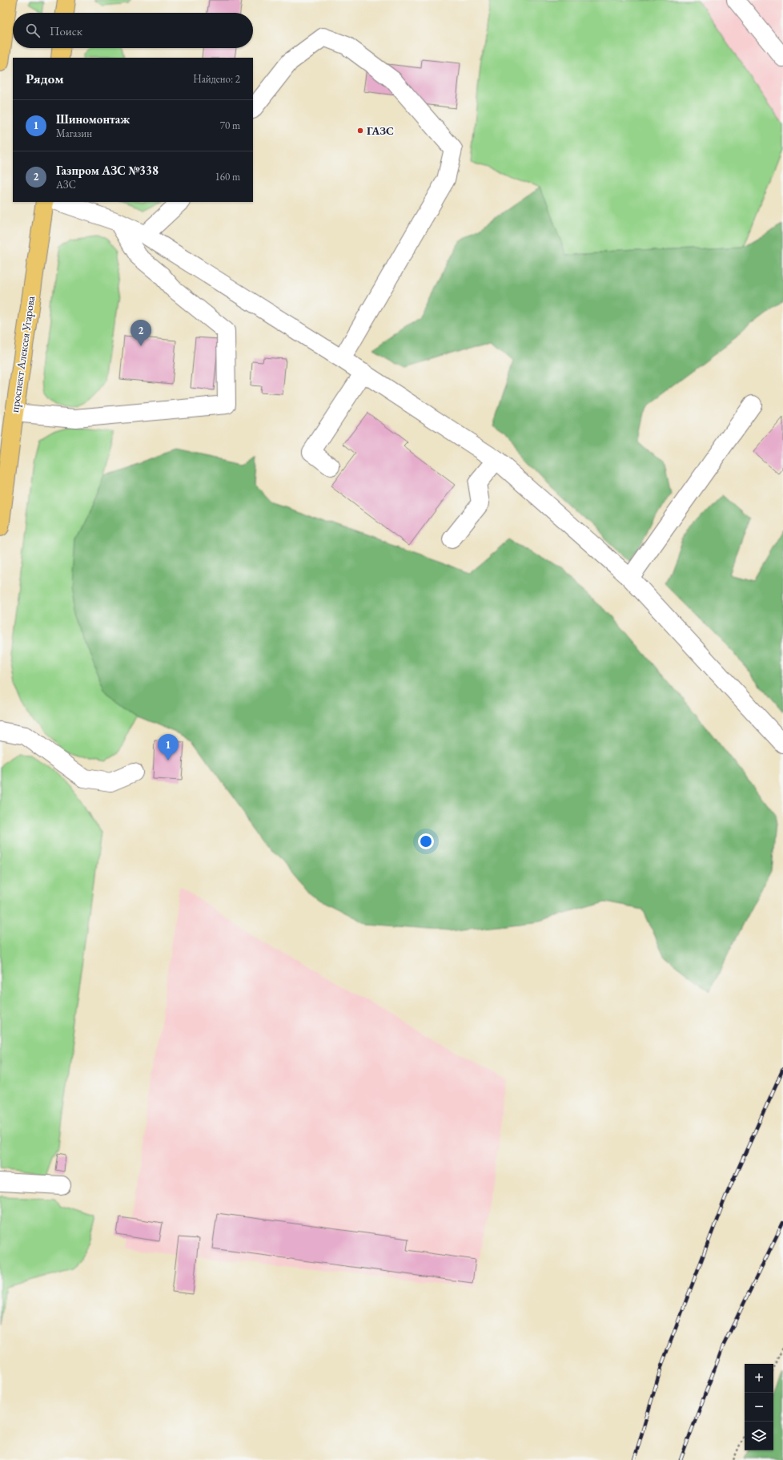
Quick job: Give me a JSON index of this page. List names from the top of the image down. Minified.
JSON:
{"streets":{"main road":["проспект Алексея Угарова"]},"places":["ГАЗС"],"page":{"search":"Поиск","heading":["Рядом","Найдено: 2"],"list":[{"mark":"1","name":"Шиномонтаж","note":"Магазин","value":"70 m"},{"mark":"2","name":"Газпром АЗС №338","note":"АЗС","value":"160 m"}],"pins":["2","1"],"map_buttons":["+","−"]}}
